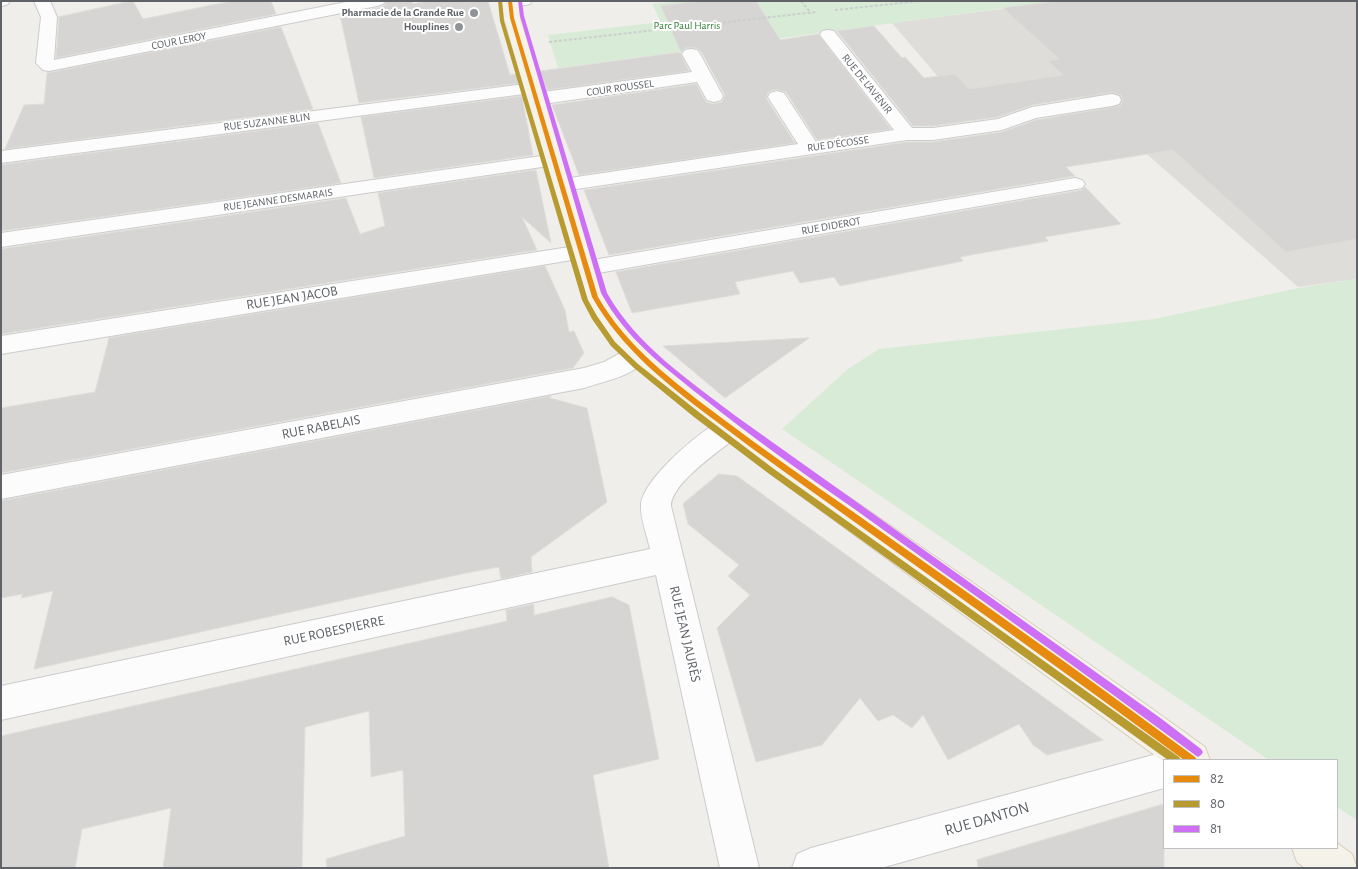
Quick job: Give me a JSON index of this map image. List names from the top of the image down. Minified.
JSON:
{"streets":{"street":["COUR LEROY","RUE DE L'AVENIR","COUR ROUSSEL","RUE SUZANNE BLIN","RUE D'ÉCOSSE","RUE JEANNE DESMARAIS","RUE DIDEROT","RUE JEAN JACOB","RUE RABELAIS","RUE ROBESPIERRE","RUE JEAN JAURÈS","RUE DANTON"]},"crossings":[["RUE DE L'AVENIR","RUE D'ÉCOSSE"],["COUR ROUSSEL","RUE SUZANNE BLIN"],["RUE D'ÉCOSSE","RUE JEANNE DESMARAIS"],["RUE DIDEROT","RUE JEAN JACOB"],["RUE ROBESPIERRE","RUE JEAN JAURÈS"]],"parks":["Parc Paul Harris"],"places":["Pharmacie de la Grande Rue","Houplines"],"lines":["transit line 82","transit line 81","transit line 80"],"legend":["82","80","81"]}
